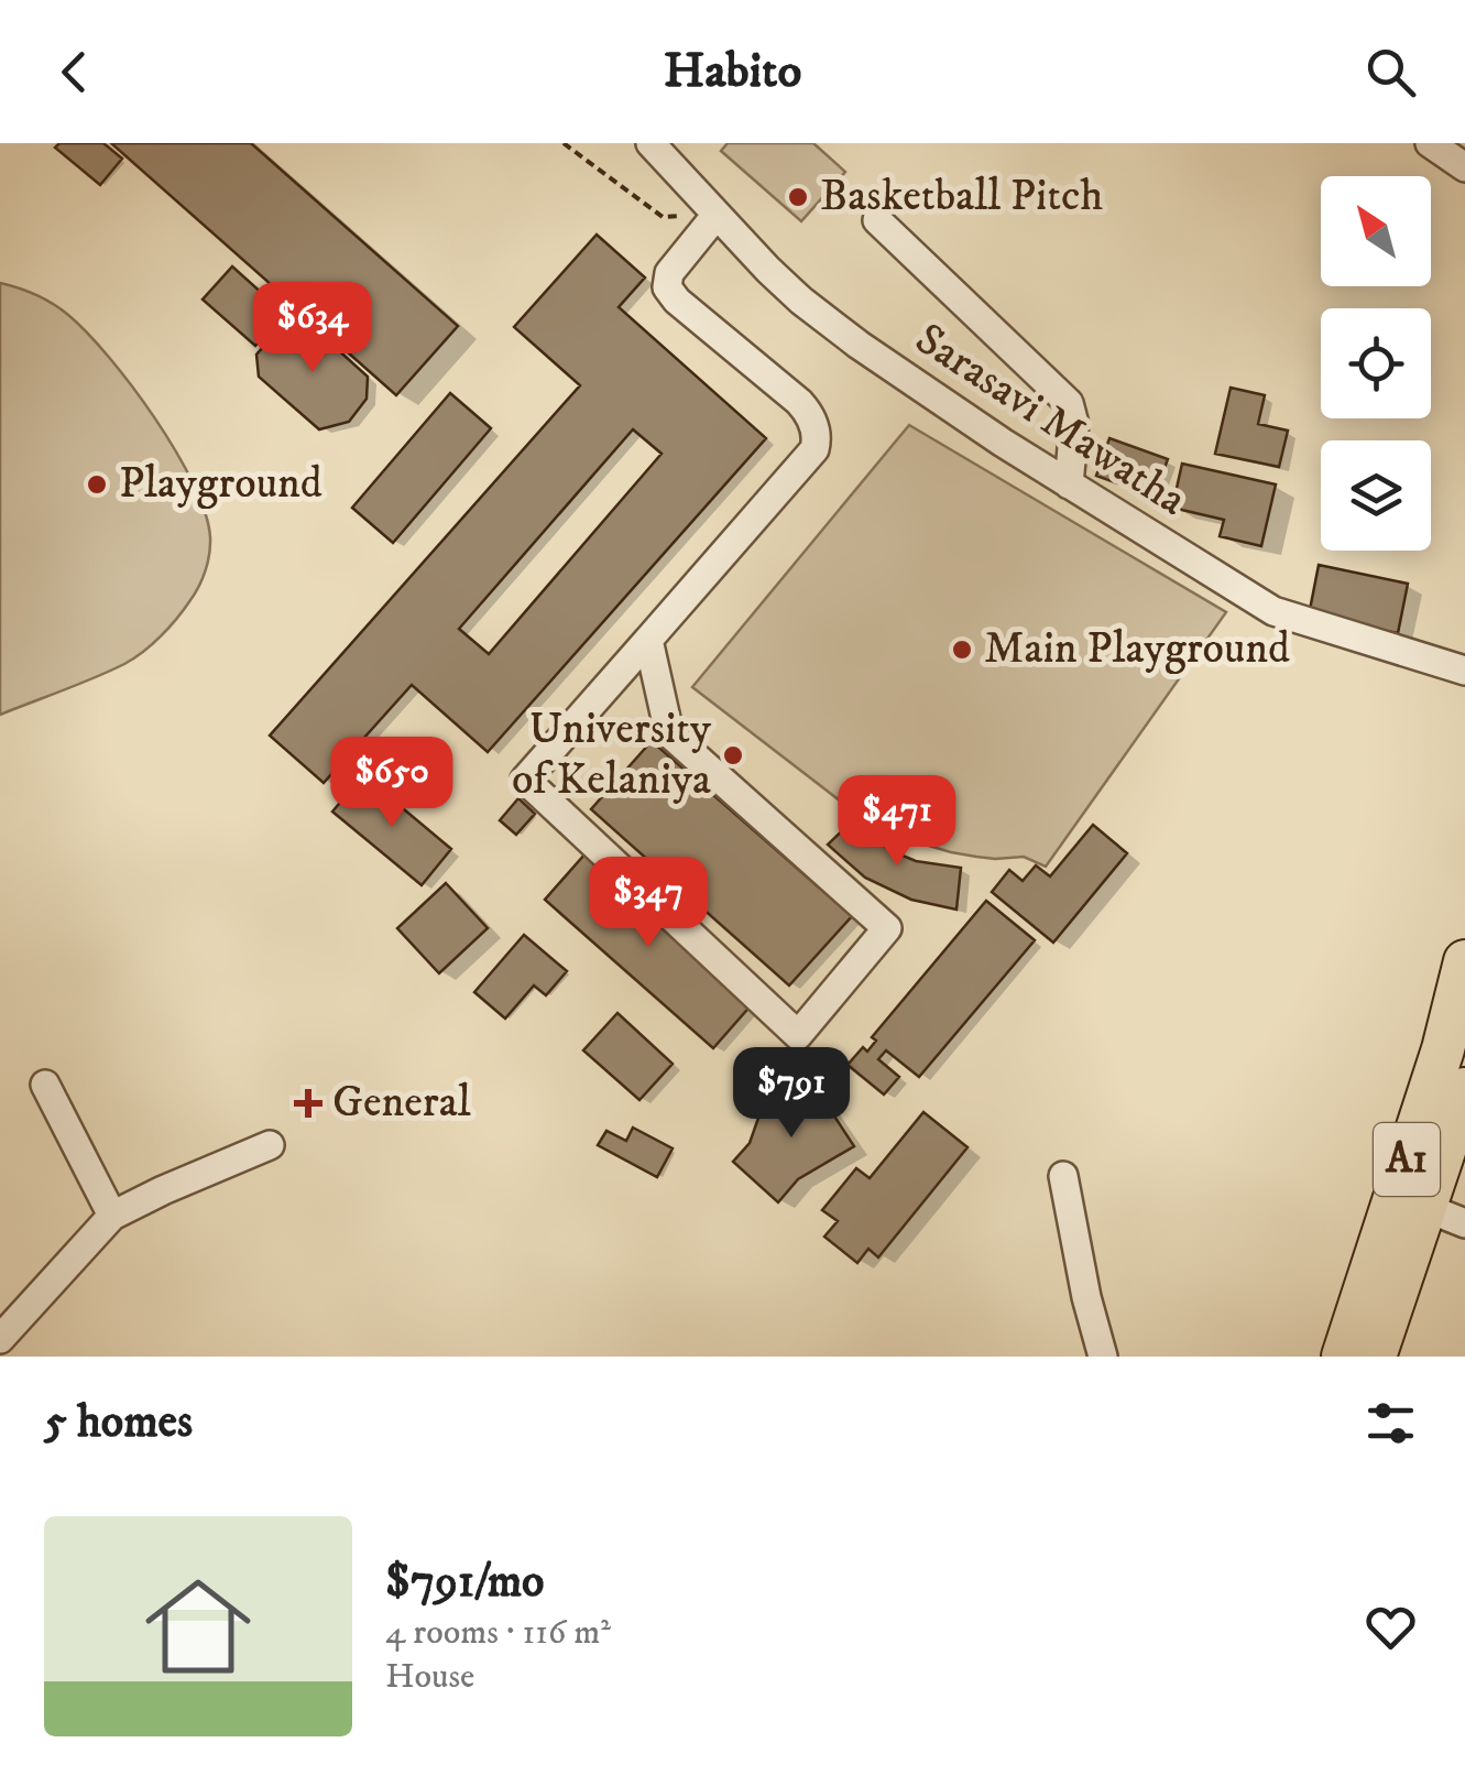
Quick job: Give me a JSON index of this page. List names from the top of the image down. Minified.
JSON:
{"streets":{"highway":["A1"],"street":["Sarasavi Mawatha"]},"places":{"other":["Basketball Pitch","Playground","Main Playground","University of Kelaniya"],"health":["General"]},"north":"top left","page":{"header":"Habito","price":["$634","$650","$471","$347","$791"],"heading":"5 homes","list":[{"name":"$791/mo","note":"4 rooms · 116 m² · House"}]}}
